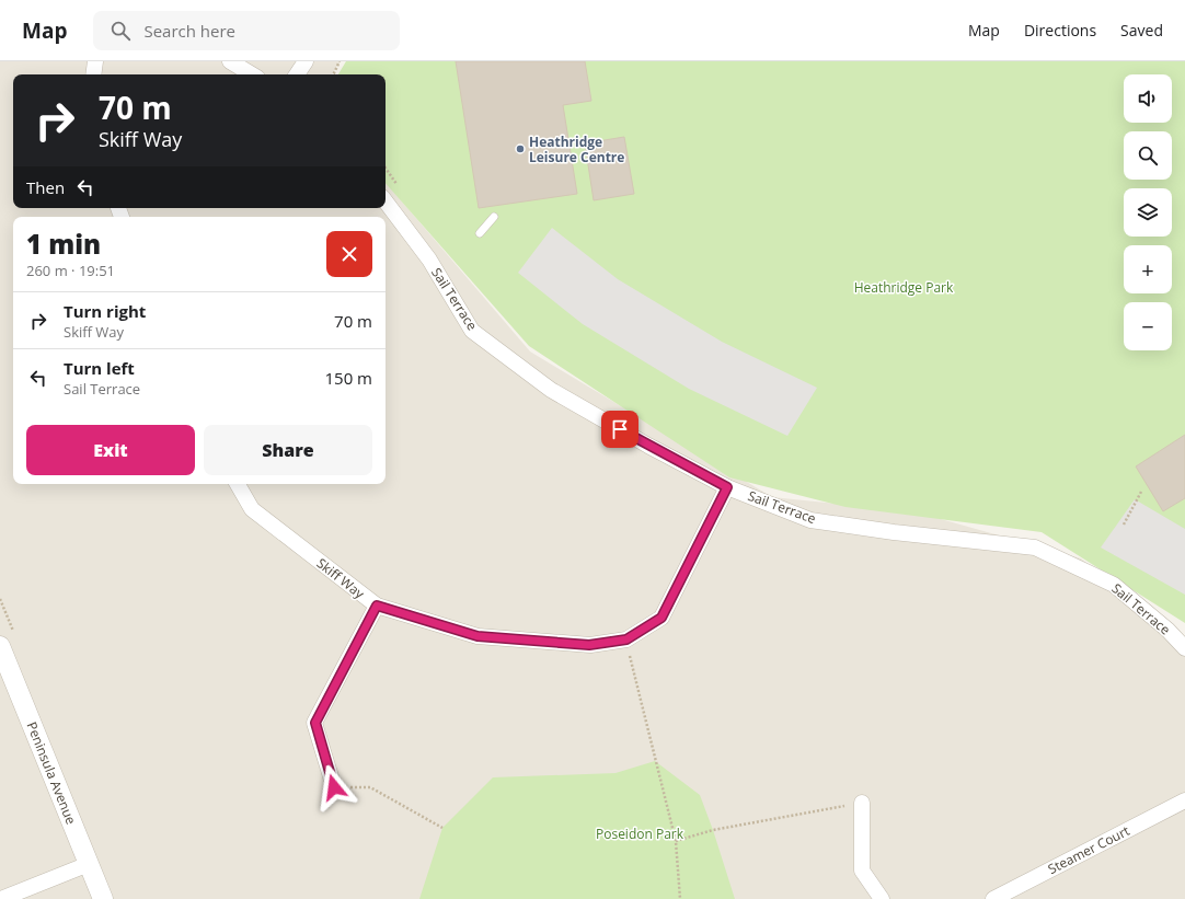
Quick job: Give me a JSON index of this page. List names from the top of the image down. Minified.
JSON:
{"streets":{"street":["Sail Terrace","Skiff Way","Peninsula Avenue","Steamer Court"]},"crossings":[["Sail Terrace","Skiff Way"]],"parks":["Heathridge Park","Poseidon Park"],"places":["Heathridge Leisure Centre"],"page":{"header":"Map","search":"Search here","nav":["Map","Directions","Saved"],"map_buttons":["+","−"],"turn":["70 m","Skiff Way"],"then":"Then","heading":["1 min","260 m · 19:51"],"list":[{"name":"Turn right","note":"Skiff Way","value":"70 m"},{"name":"Turn left","note":"Sail Terrace","value":"150 m"}],"buttons":["Exit","Share"]}}
